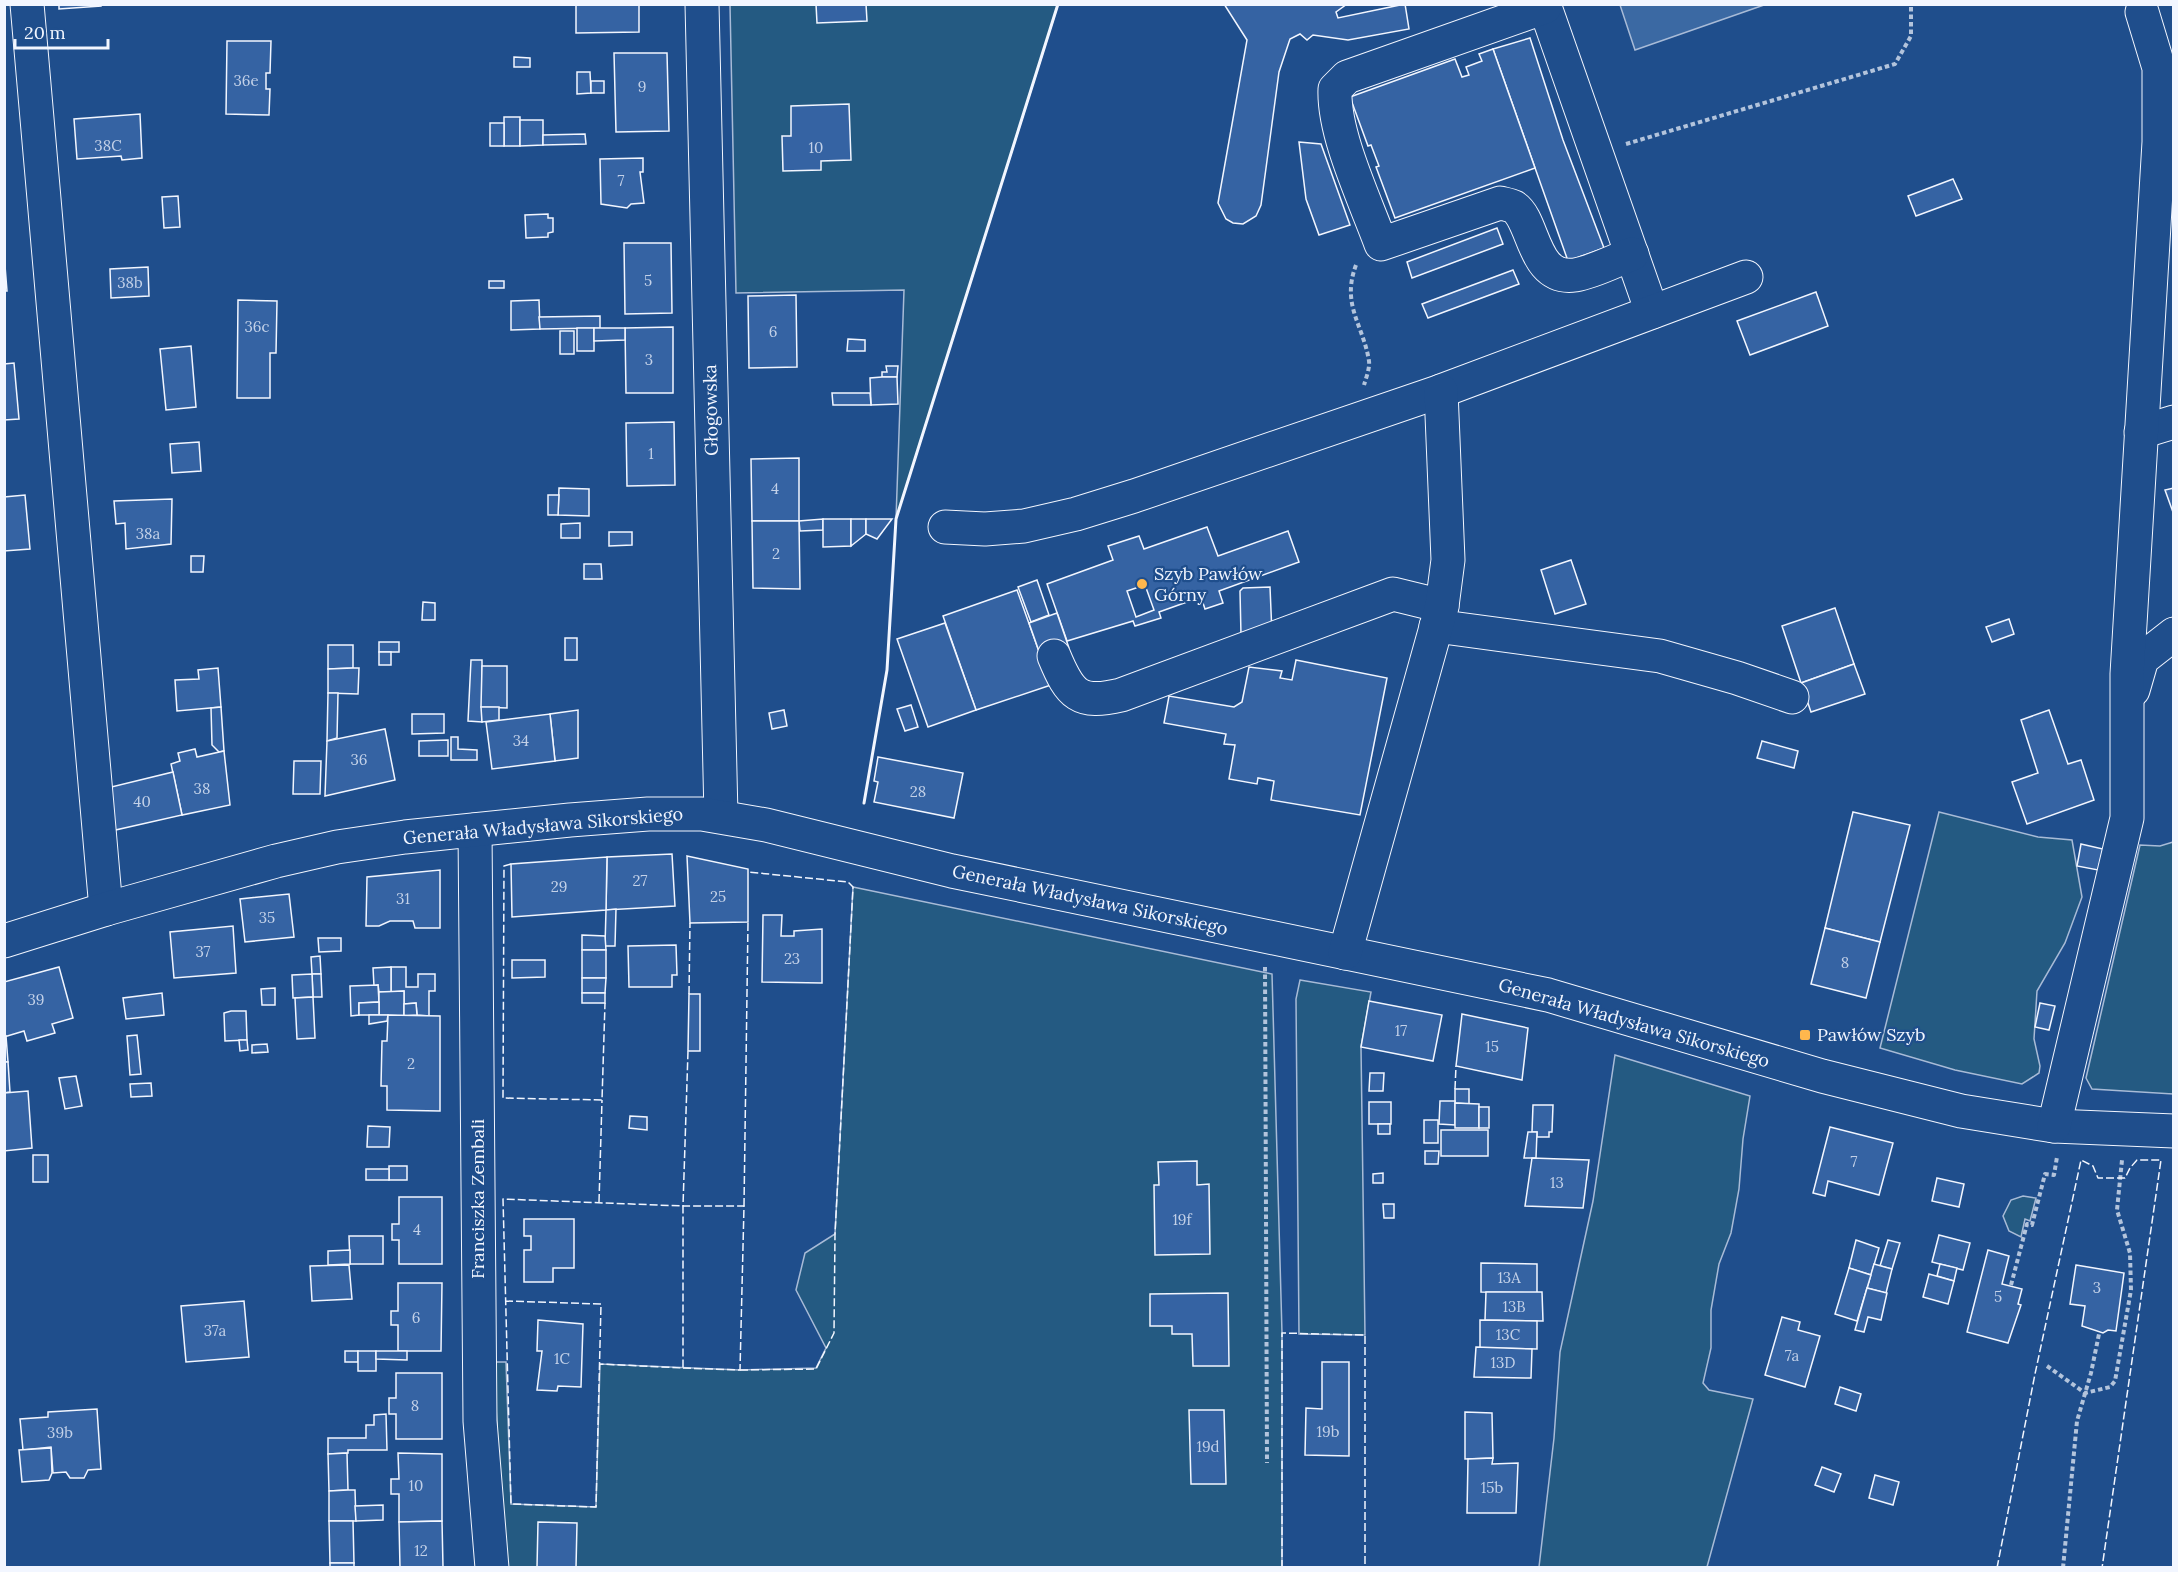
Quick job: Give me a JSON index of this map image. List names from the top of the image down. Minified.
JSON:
{"streets":{"street":["Głogowska","Generała Władysława Sikorskiego","Franciszka Zembali"]},"crossings":[["Głogowska","Generała Władysława Sikorskiego"],["Generała Władysława Sikorskiego","Franciszka Zembali"]],"places":{"other":["Szyb Pawłów Górny"],"transit":["Pawłów Szyb"]},"house_numbers":["36e","9","38C","10","7","5","38b","36c","6","3","1","4","38a","2","34","36","38","28","40","27","29","25","31","35","37","23","8","39","17","15","2","7","13","19f","4","13A","3","5","13B","6","37a","13C","7a","1C","13D","8","19b","39b","19d","10","15b","12"],"scale_bar":"20 m"}
